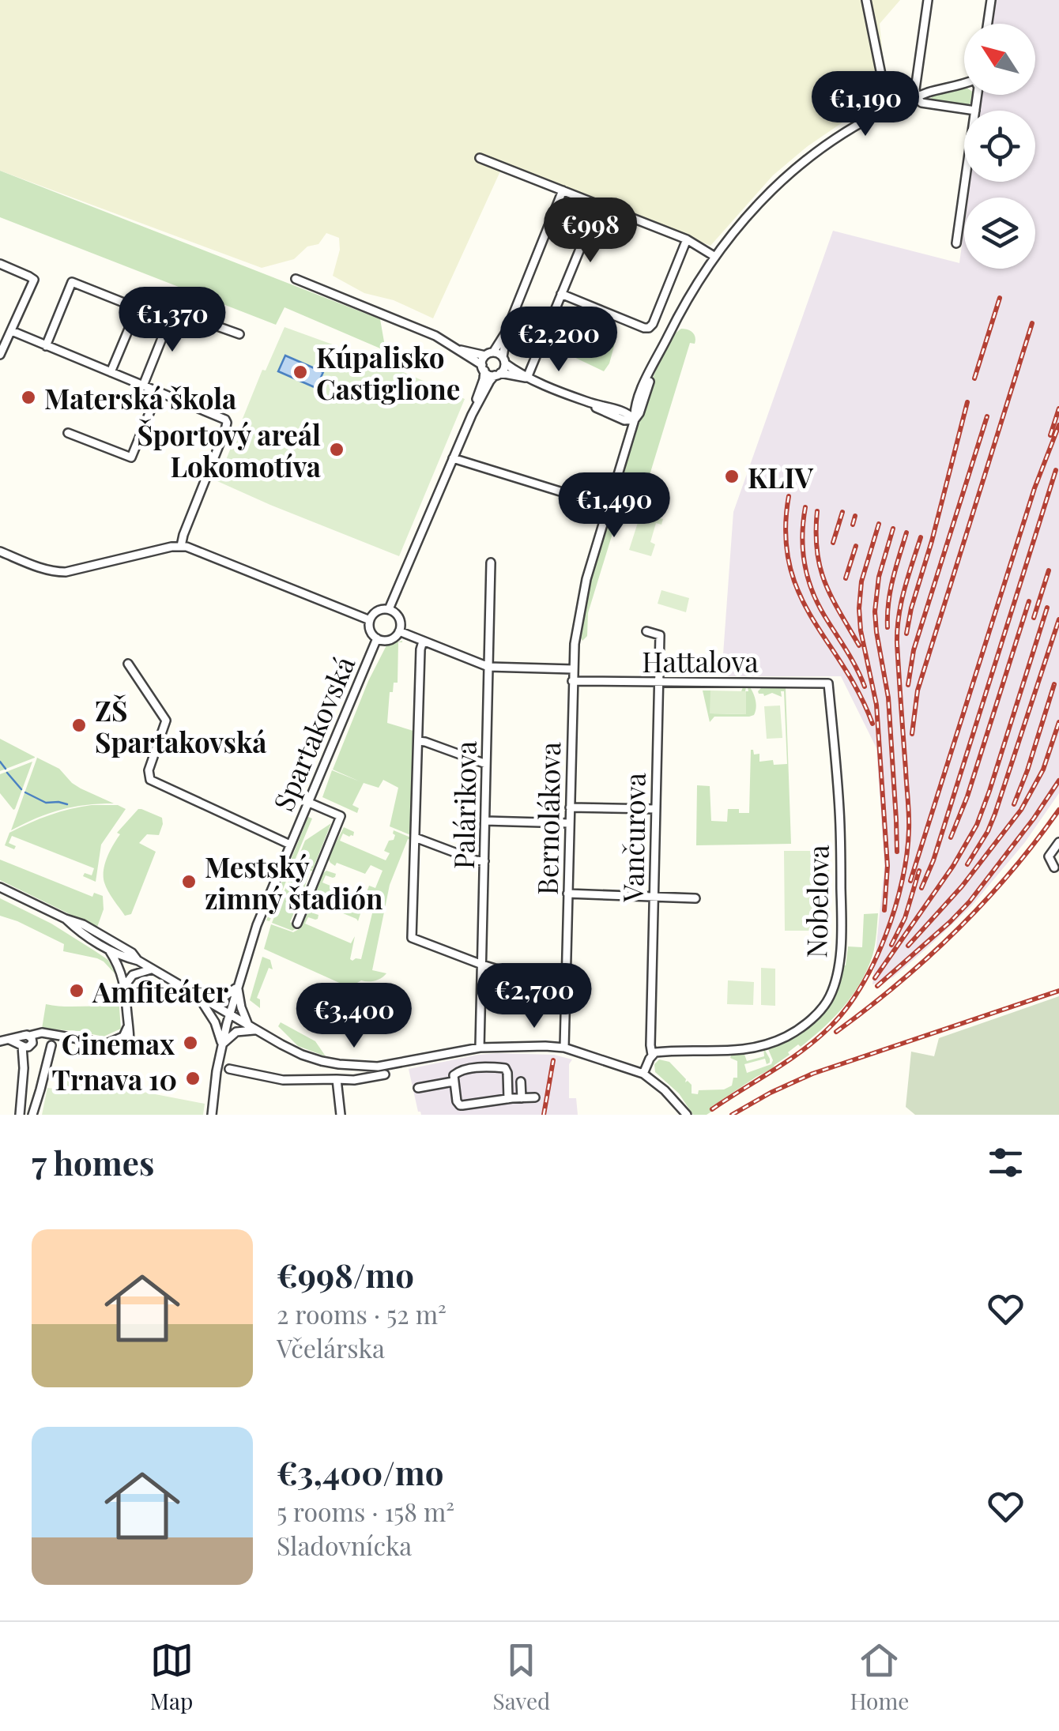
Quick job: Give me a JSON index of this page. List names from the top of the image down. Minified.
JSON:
{"streets":{"street":["Hattalova","Spartakovská","Palárikova","Bernolákova","Vančurova","Nobelova"]},"crossings":[["Hattalova","Bernolákova"],["Hattalova","Vančurova"],["Hattalova","Nobelova"],["Vančurova","Nobelova"]],"places":["Kúpalisko Castiglione","Materská škola","Športový areál Lokomotíva","KLIV","ZŠ Spartakovská","Mestský zimný štadión","Amfiteáter","Cinemax","Trnava 10"],"north":"top left","page":{"price":["€1,190","€998","€1,370","€2,200","€1,490","€2,700","€3,400"],"heading":"7 homes","list":[{"name":"€998/mo","note":"2 rooms · 52 m² · Včelárska"},{"name":"€3,400/mo","note":"5 rooms · 158 m² · Sladovnícka"}],"tabs":["Map","Saved","Home"]}}
